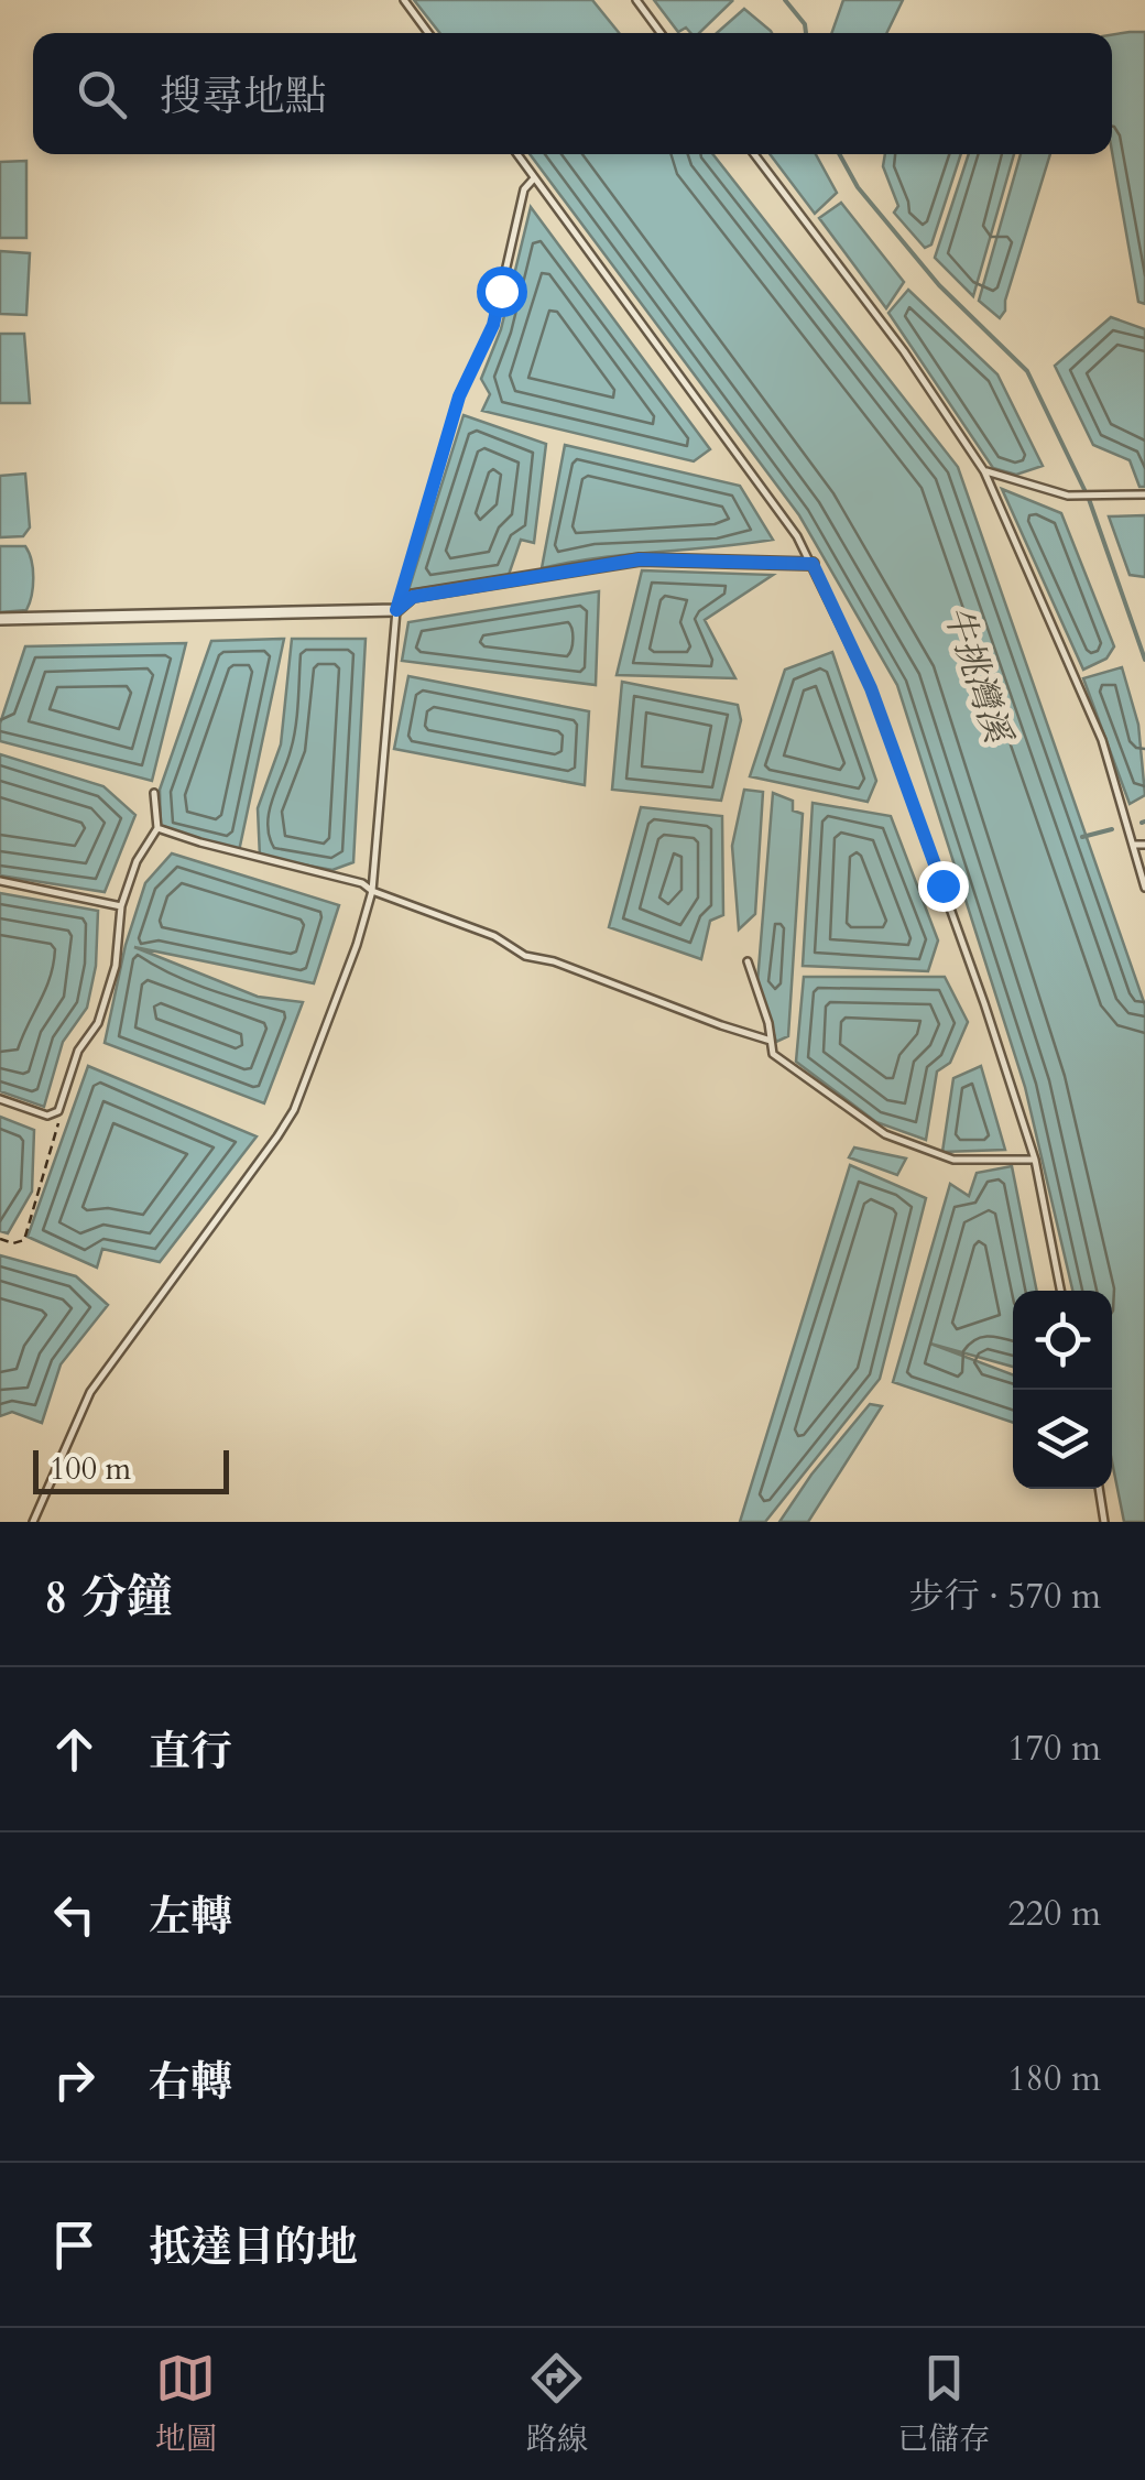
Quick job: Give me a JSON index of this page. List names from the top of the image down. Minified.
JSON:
{"water":["牛挑灣溪"],"scale_bar":"100 m","page":{"search":"搜尋地點","scale":"100 m","heading":["8 分鐘","步行 · 570 m"],"list":[["直行","170 m"],["左轉","220 m"],["右轉","180 m"],"抵達目的地"],"nav":["地圖","路線","已儲存"]}}
